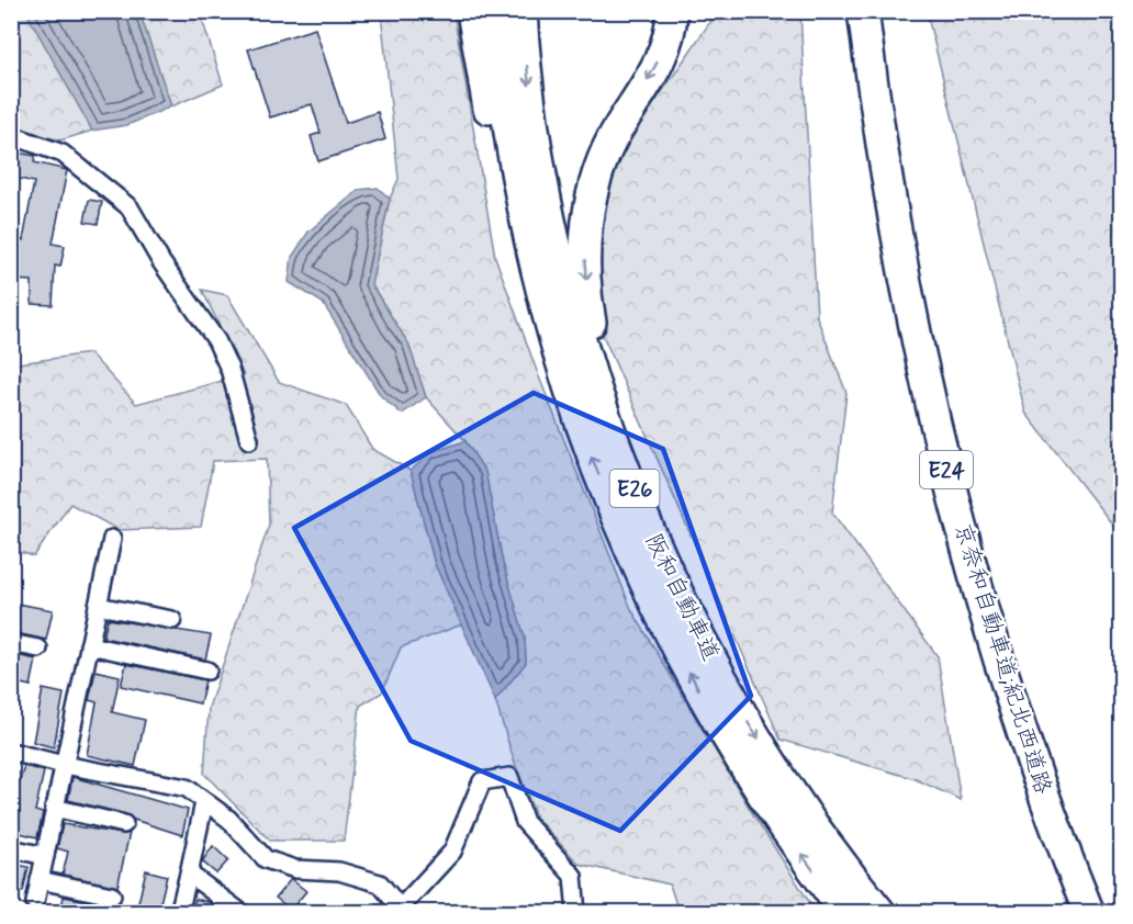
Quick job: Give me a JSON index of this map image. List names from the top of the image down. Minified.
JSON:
{"streets":{"highway":["E24","E26","阪和自動車道","京奈和自動車道;紀北西道路"]}}
